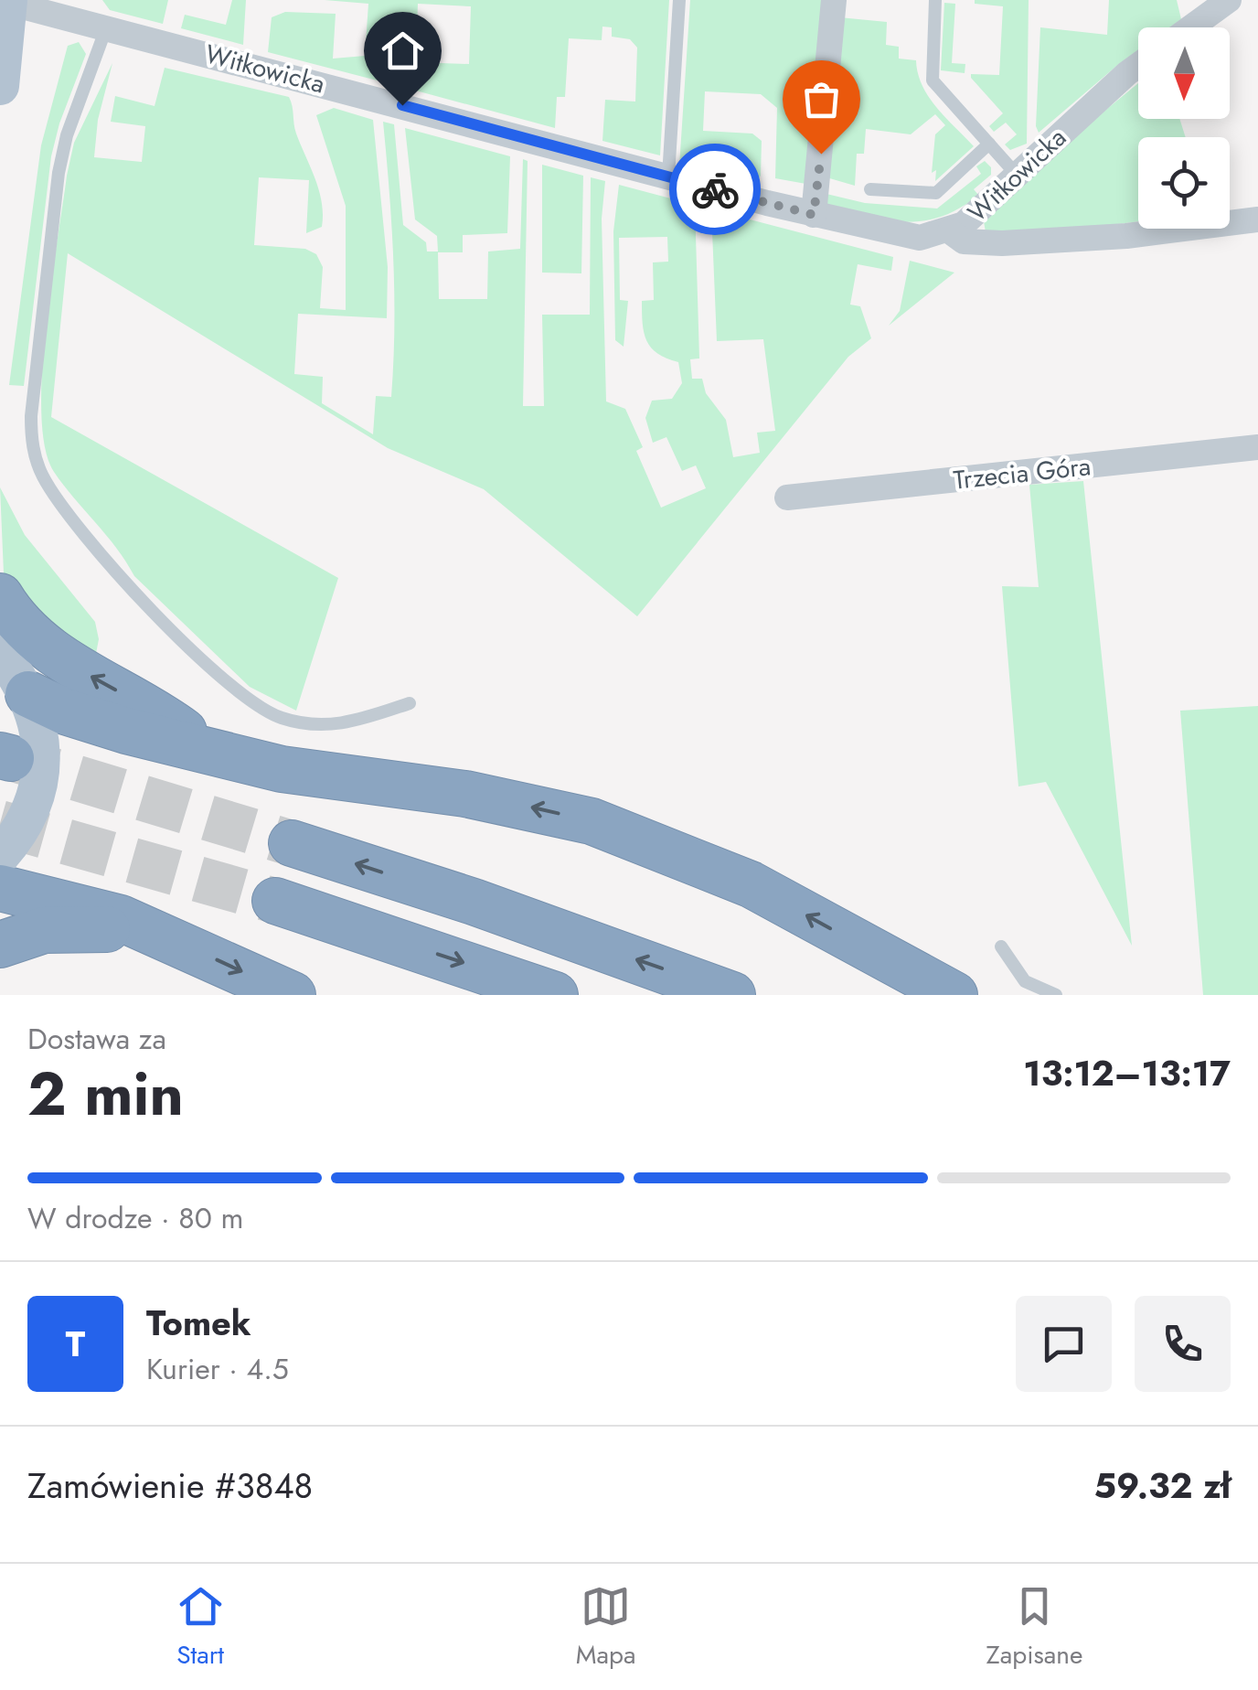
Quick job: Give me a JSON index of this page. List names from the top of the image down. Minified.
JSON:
{"streets":{"street":["Witkowicka","Trzecia Góra"]},"north":"bottom","page":{"heading":["2 min","Dostawa za","13:12–13:17"],"panel":["Tomek","Kurier · 4.5","Zamówienie #3848","59.32 zł"],"bar":"W drodze · 80 m","round":"T","tabs":["Start","Mapa","Zapisane"]}}
